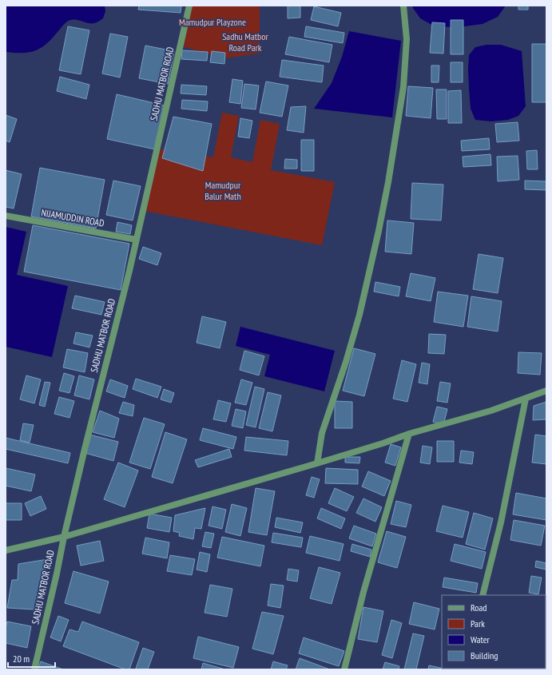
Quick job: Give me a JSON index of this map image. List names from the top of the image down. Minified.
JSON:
{"streets":{"street":["SADHU MATBOR ROAD","NIJAMUDDIN ROAD"]},"crossings":[["SADHU MATBOR ROAD","NIJAMUDDIN ROAD"]],"parks":["Mamudpur Playzone","Sadhu Matbor Road Park","Mamudpur Balur Math"],"legend":["Road","Park","Water","Building"],"scale_bar":"20 m"}
